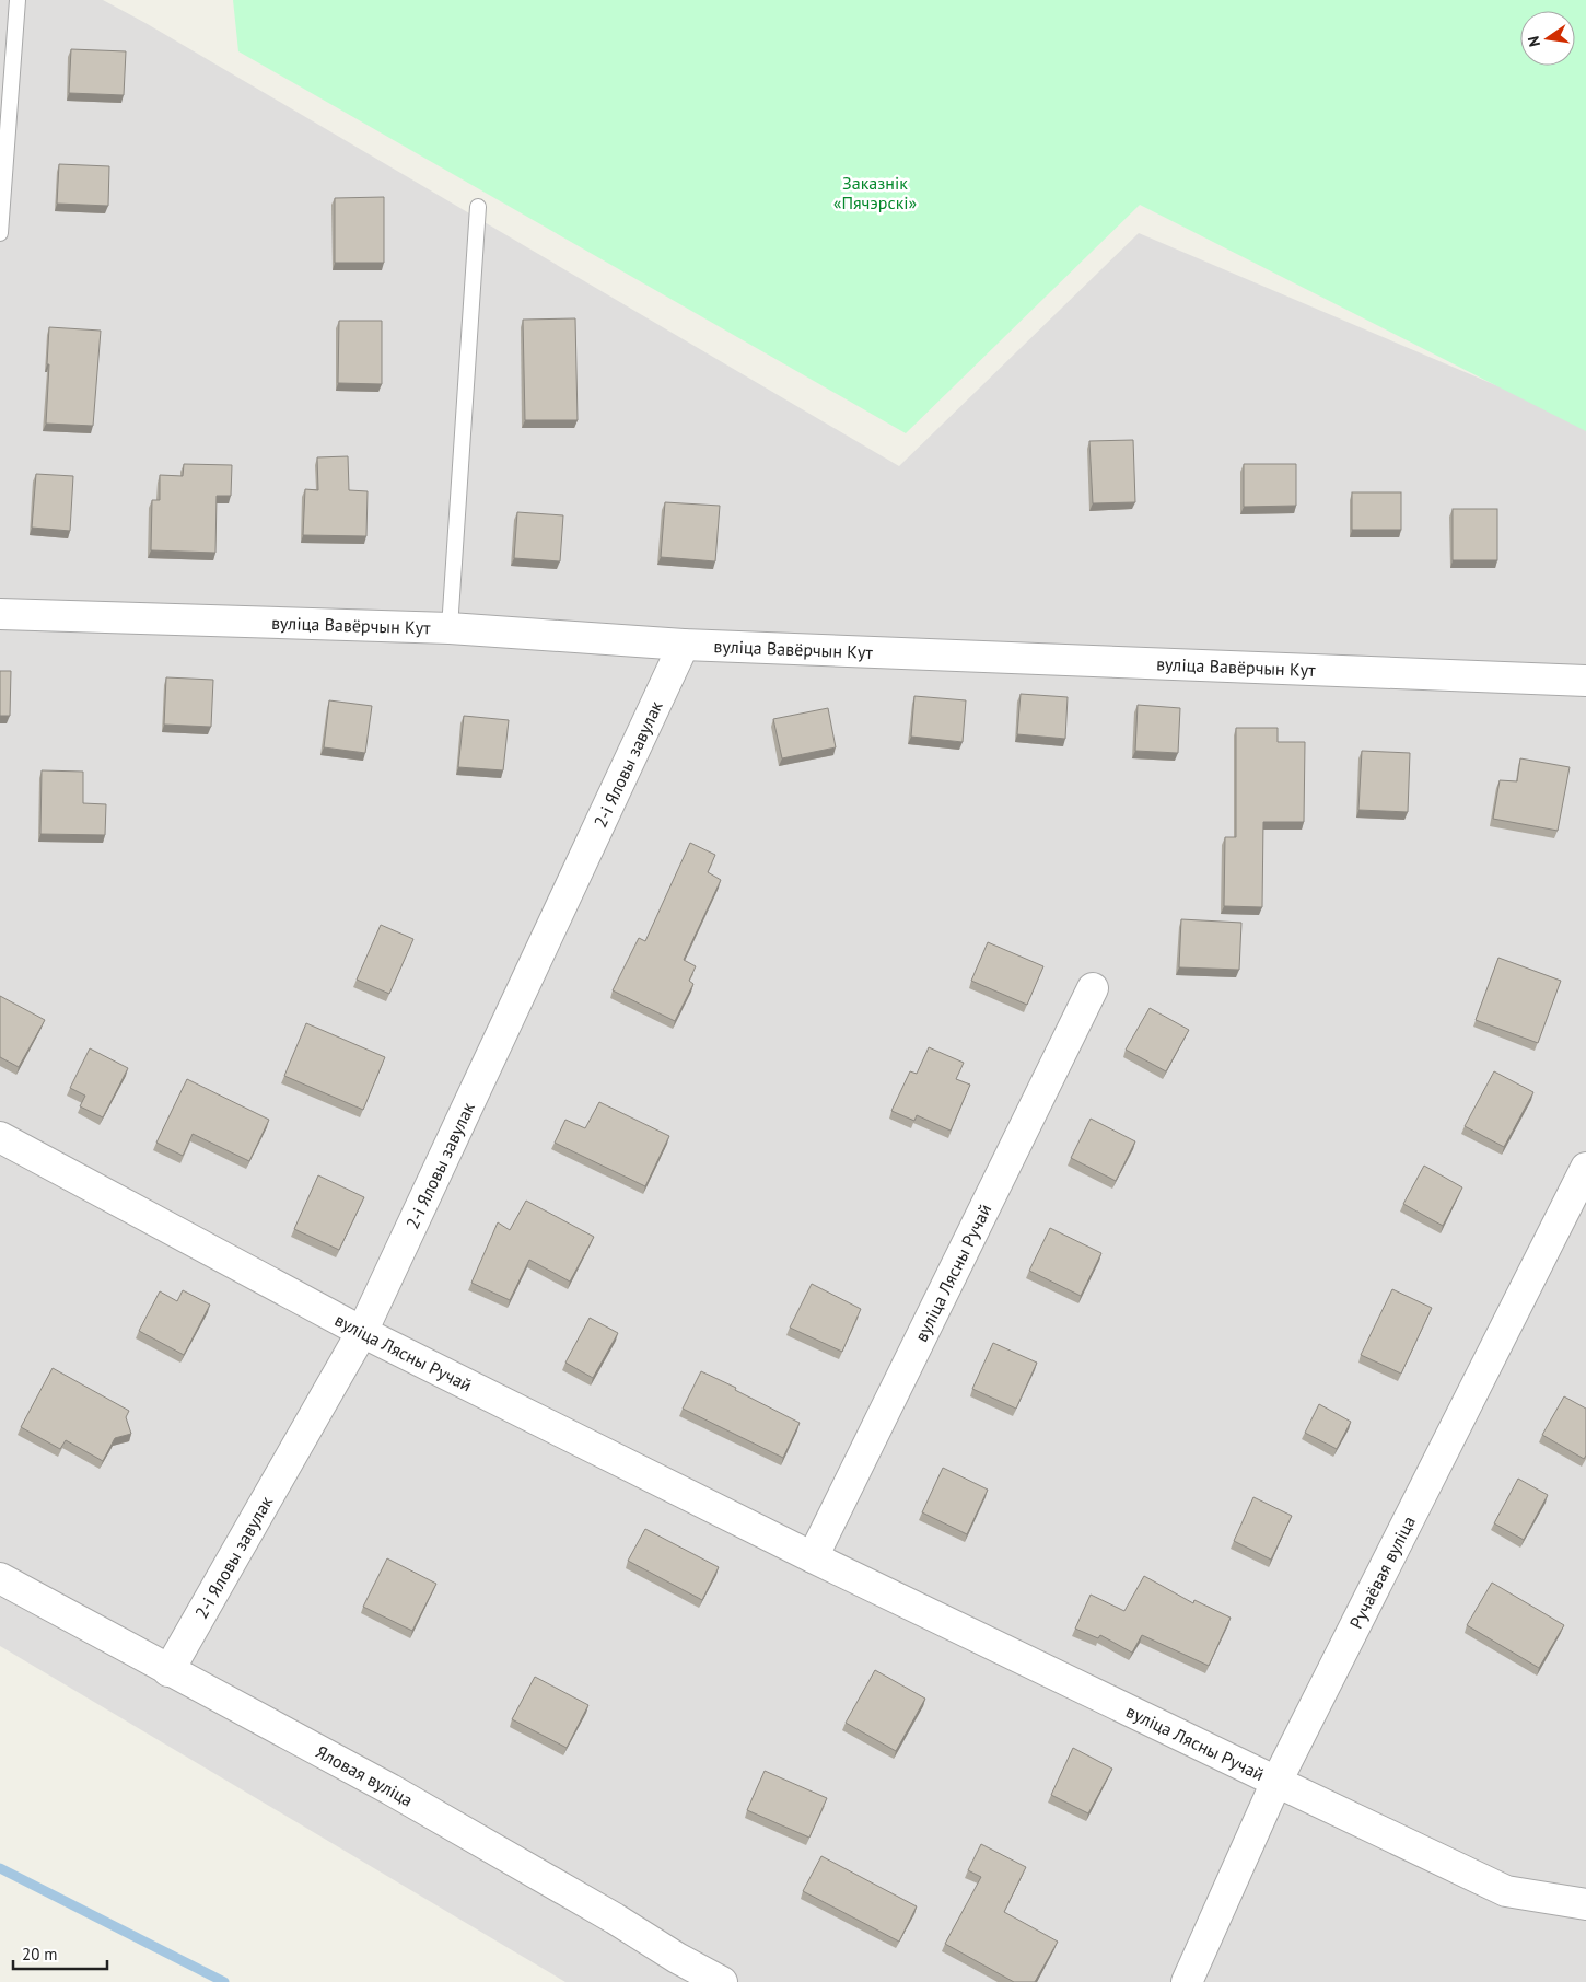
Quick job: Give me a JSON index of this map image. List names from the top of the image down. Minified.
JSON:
{"streets":{"street":["вуліца Вавёрчын Кут","2-і Яловы завулак","вуліца Лясны Ручай","Ручаёвая вуліца","Яловая вуліца"]},"crossings":[["вуліца Вавёрчын Кут","2-і Яловы завулак"],["2-і Яловы завулак","вуліца Лясны Ручай"],["2-і Яловы завулак","Яловая вуліца"],["вуліца Лясны Ручай","Ручаёвая вуліца"]],"parks":["Заказнік «Пячэрскі»"],"scale_bar":"20 m","north":"left"}
